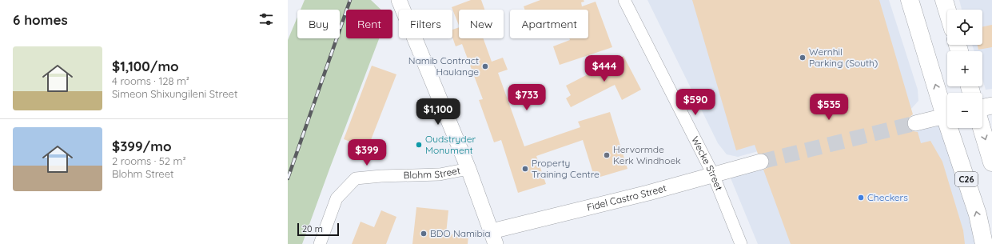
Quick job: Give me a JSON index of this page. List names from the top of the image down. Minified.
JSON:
{"streets":{"main road":["C26"],"street":["Wecke Street","Blohm Street","Fidel Castro Street"]},"crossings":[["Wecke Street","Fidel Castro Street"]],"places":["Wernhil Parking (South)","Namib Contract Haulange","Oudstryder Monument","Hervormde Kerk Windhoek","Property Training Centre","Checkers","BDO Namibia"],"scale_bar":"20 m","page":{"heading":"6 homes","map_buttons":["+","−"],"chip":["Buy","Rent","Filters","New","Apartment"],"list":[{"name":"$1,100/mo","note":"4 rooms · 128 m² · Simeon Shixungileni Street"},{"name":"$399/mo","note":"2 rooms · 52 m² · Blohm Street"}],"price":["$444","$733","$590","$535","$1,100","$399"],"scale":"20 m"}}
